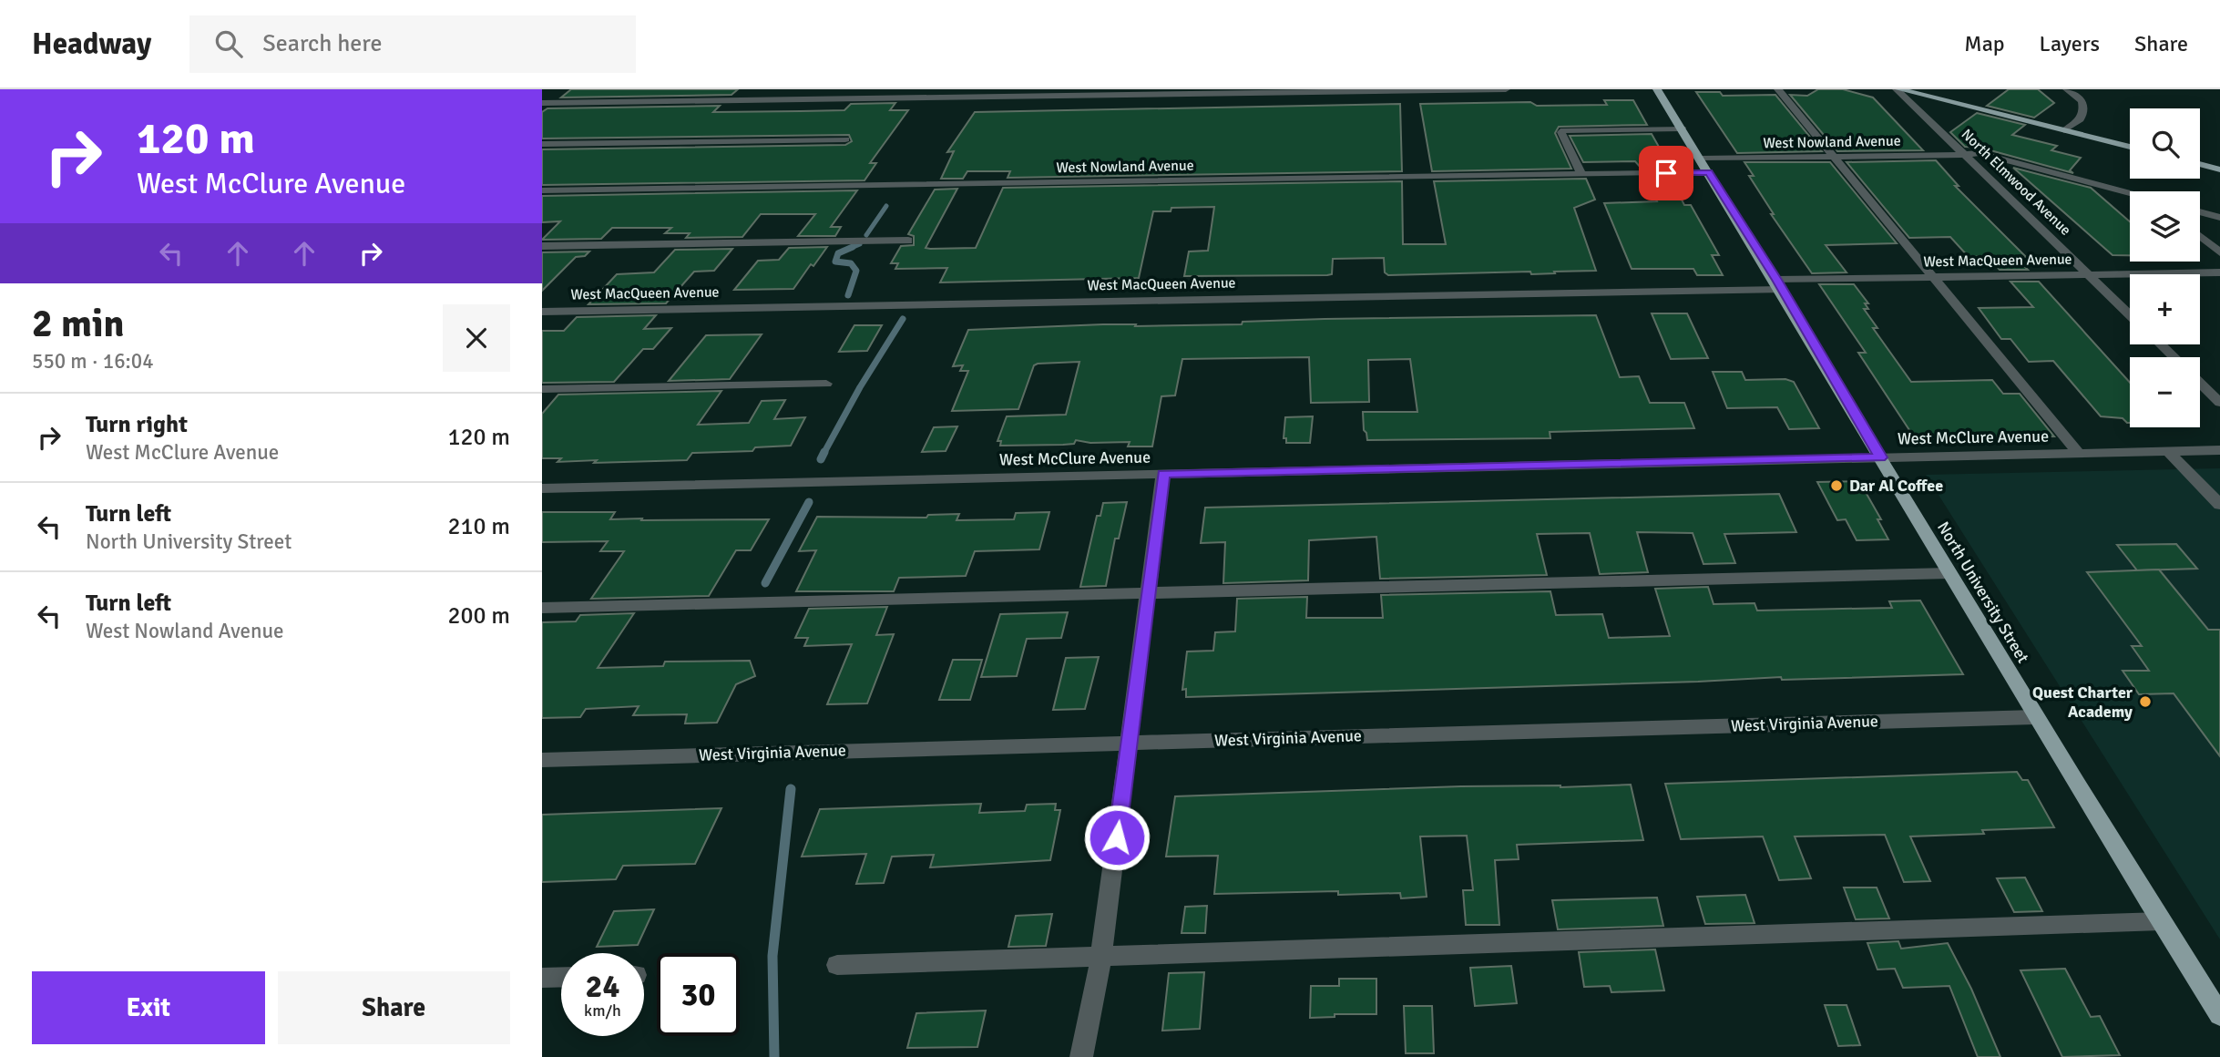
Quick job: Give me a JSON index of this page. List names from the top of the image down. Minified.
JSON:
{"streets":{"main road":["North University Street"],"street":["West Nowland Avenue","North Elmwood Avenue","West MacQueen Avenue","West McClure Avenue","West Virginia Avenue"]},"crossings":[["West Nowland Avenue","North Elmwood Avenue"],["West Nowland Avenue","North University Street"],["North Elmwood Avenue","West MacQueen Avenue"],["West MacQueen Avenue","North University Street"],["West McClure Avenue","North University Street"],["North University Street","West Virginia Avenue"]],"places":["Dar Al Coffee","Quest Charter Academy"],"page":{"header":"Headway","search":"Search here","nav":["Map","Layers","Share"],"turn":["120 m","West McClure Avenue"],"map_buttons":["+","−"],"heading":["2 min","550 m · 16:04"],"list":[{"name":"Turn right","note":"West McClure Avenue","value":"120 m"},{"name":"Turn left","note":"North University Street","value":"210 m"},{"name":"Turn left","note":"West Nowland Avenue","value":"200 m"}],"speed":"24 km/h","limit":"30","buttons":["Exit","Share"]}}
